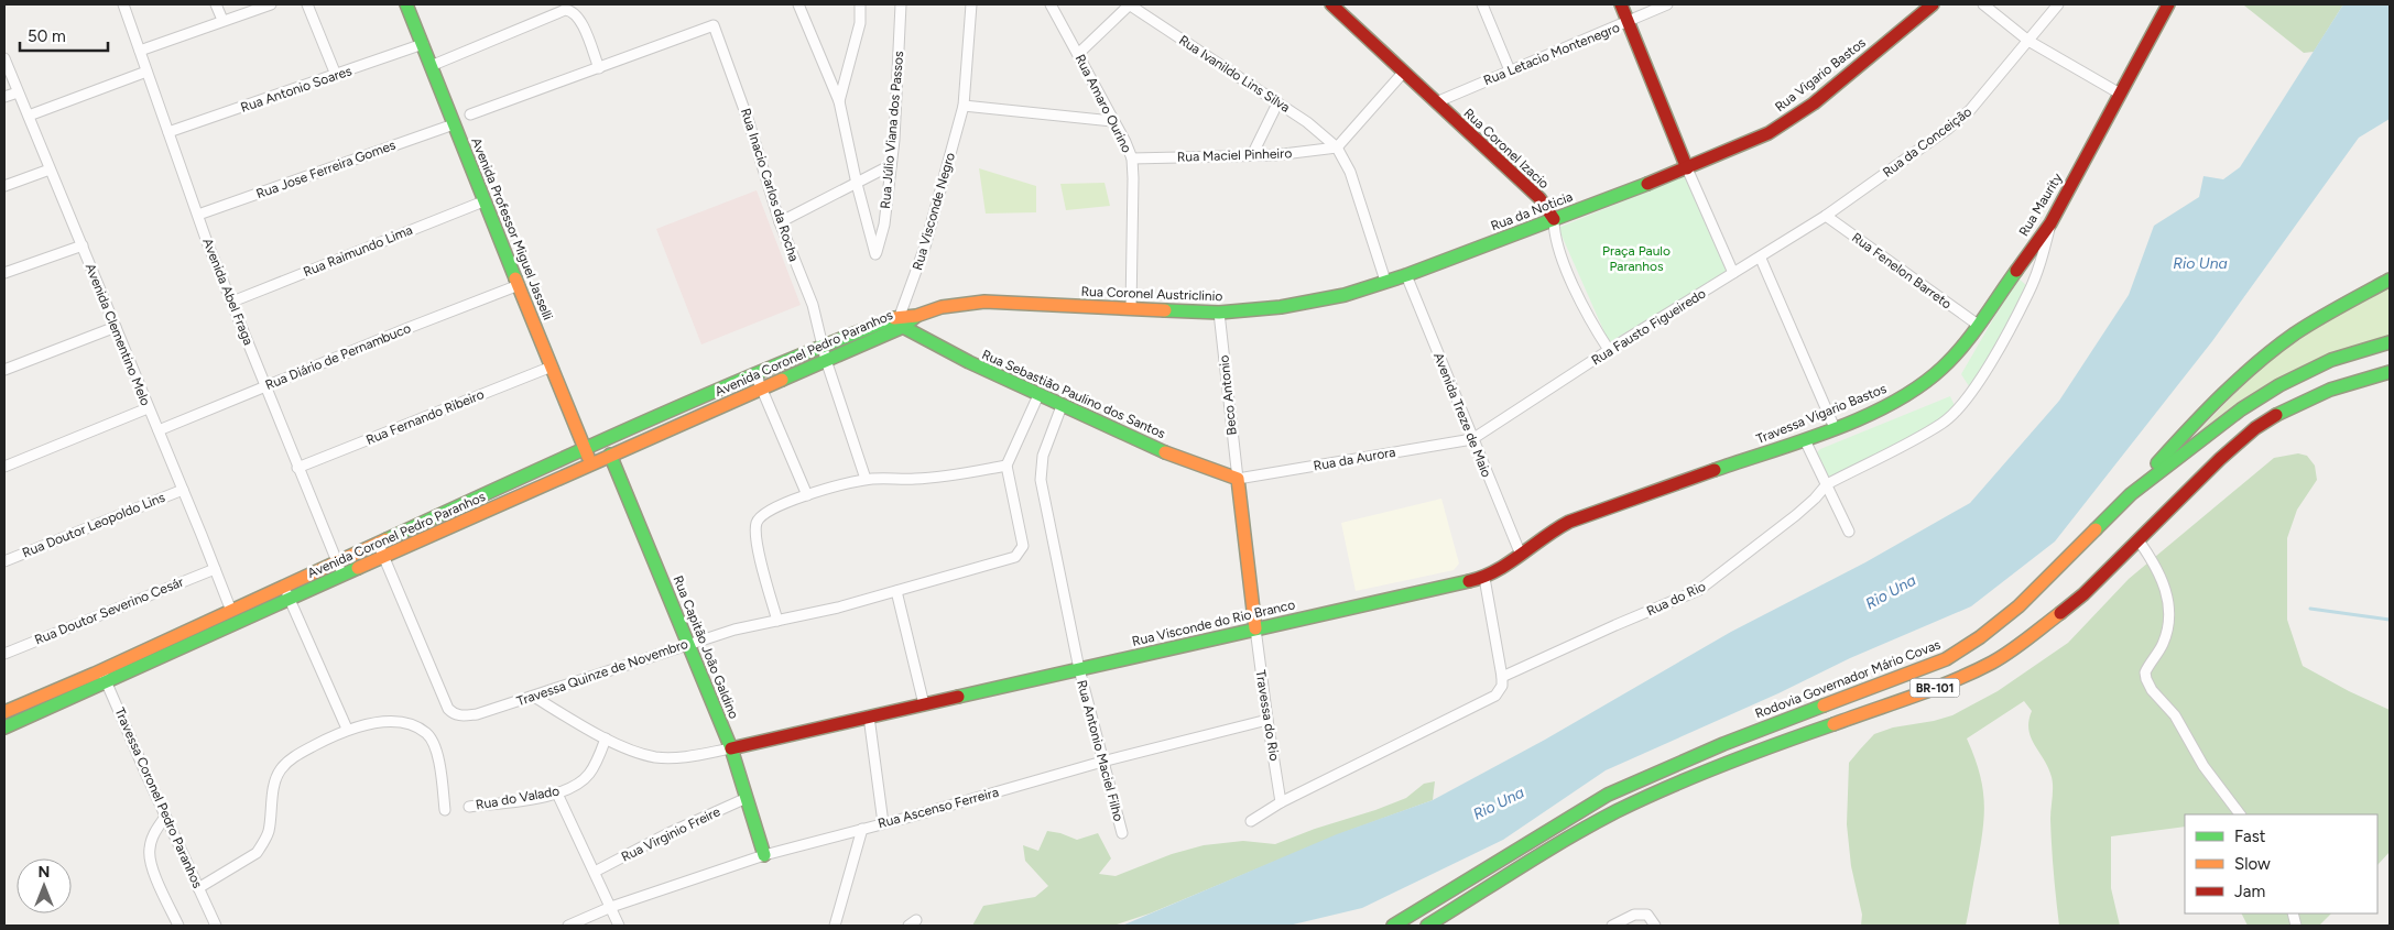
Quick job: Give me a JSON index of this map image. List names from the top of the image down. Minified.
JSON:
{"streets":{"main road":["Rua Vigario Bastos","Rua Coronel Izacio","Rua Maurity","Rua da Noticia","Avenida Professor Miguel Jasselli","Rua Coronel Austriclinio","Avenida Coronel Pedro Paranhos","Rua Sebastião Paulino dos Santos","Travessa Vigario Bastos","Rua Visconde do Rio Branco","Rua Capitão João Galdino","Rodovia Governador Mário Covas","BR-101"],"street":["Rua Letacio Montenegro","Rua Ivanildo Lins Silva","Rua Antonio Soares","Rua Amaro Ourino","Rua Júlio Viana dos Passos","Rua da Conceição","Rua Maciel Pinheiro","Rua Jose Ferreira Gomes","Rua Inacio Carlos da Rocha","Rua Visconde Negro","Rua Raimundo Lima","Rua Fenelon Barreto","Avenida Abel Fraga","Rua Fausto Figueiredo","Avenida Clementino Melo","Rua Diário de Pernambuco","Beco Antonio","Avenida Treze de Maio","Rua Fernando Ribeiro","Rua da Aurora","Rua Doutor Leopoldo Lins","Rua do Rio","Rua Doutor Severino Cesár","Travessa Quinze de Novembro","Travessa do Rio","Rua Antonio Maciel Filho","Travessa Coronel Pedro Paranhos","Rua do Valado","Rua Ascenso Ferreira","Rua Virginio Freire"]},"crossings":[["Rua Letacio Montenegro","Rua Coronel Izacio"],["Rua Ivanildo Lins Silva","Rua Maciel Pinheiro"],["Rua Vigario Bastos","Rua da Noticia"],["Rua Antonio Soares","Avenida Professor Miguel Jasselli"],["Rua Antonio Soares","Avenida Abel Fraga"],["Rua Amaro Ourino","Rua Maciel Pinheiro"],["Rua Amaro Ourino","Rua Coronel Austriclinio"],["Rua da Conceição","Rua Fenelon Barreto"],["Rua da Conceição","Rua Fausto Figueiredo"],["Rua Coronel Izacio","Rua da Noticia"],["Rua Coronel Izacio","Rua Fausto Figueiredo"],["Rua Jose Ferreira Gomes","Avenida Professor Miguel Jasselli"],["Rua Jose Ferreira Gomes","Avenida Abel Fraga"],["Rua Inacio Carlos da Rocha","Avenida Coronel Pedro Paranhos"],["Rua Maurity","Rua Fenelon Barreto"],["Rua Maurity","Travessa Vigario Bastos"],["Rua Maurity","Rua do Rio"],["Rua Visconde Negro","Avenida Coronel Pedro Paranhos"],["Rua Visconde Negro","Rua Sebastião Paulino dos Santos"],["Rua da Noticia","Rua Coronel Austriclinio"],["Rua da Noticia","Avenida Treze de Maio"],["Avenida Professor Miguel Jasselli","Rua Raimundo Lima"],["Avenida Professor Miguel Jasselli","Avenida Coronel Pedro Paranhos"],["Avenida Professor Miguel Jasselli","Rua Diário de Pernambuco"],["Avenida Professor Miguel Jasselli","Rua Fernando Ribeiro"],["Rua Raimundo Lima","Avenida Abel Fraga"],["Rua Fenelon Barreto","Rua Fausto Figueiredo"],["Rua Fenelon Barreto","Travessa Vigario Bastos"],["Avenida Abel Fraga","Avenida Coronel Pedro Paranhos"],["Avenida Abel Fraga","Rua Diário de Pernambuco"],["Avenida Abel Fraga","Rua Fernando Ribeiro"],["Rua Coronel Austriclinio","Avenida Coronel Pedro Paranhos"],["Rua Coronel Austriclinio","Beco Antonio"],["Rua Fausto Figueiredo","Avenida Treze de Maio"],["Rua Fausto Figueiredo","Rua da Aurora"],["Avenida Clementino Melo","Avenida Coronel Pedro Paranhos"],["Avenida Clementino Melo","Rua Diário de Pernambuco"],["Avenida Clementino Melo","Rua Doutor Leopoldo Lins"],["Avenida Clementino Melo","Rua Doutor Severino Cesár"],["Avenida Coronel Pedro Paranhos","Rua Sebastião Paulino dos Santos"],["Avenida Coronel Pedro Paranhos","Rua Capitão João Galdino"],["Avenida Coronel Pedro Paranhos","Travessa Quinze de Novembro"],["Avenida Coronel Pedro Paranhos","Travessa Coronel Pedro Paranhos"],["Rua Sebastião Paulino dos Santos","Beco Antonio"],["Rua Sebastião Paulino dos Santos","Rua da Aurora"],["Rua Sebastião Paulino dos Santos","Rua Antonio Maciel Filho"],["Beco Antonio","Rua da Aurora"],["Travessa Vigario Bastos","Rua Visconde do Rio Branco"],["Avenida Treze de Maio","Rua da Aurora"],["Avenida Treze de Maio","Rua Visconde do Rio Branco"],["Rua Visconde do Rio Branco","Rua Capitão João Galdino"],["Rua Visconde do Rio Branco","Travessa do Rio"],["Rua Visconde do Rio Branco","Rua Antonio Maciel Filho"],["Rua Capitão João Galdino","Travessa Quinze de Novembro"],["Rua Capitão João Galdino","Rua Ascenso Ferreira"],["Rua Capitão João Galdino","Rua Virginio Freire"],["Travessa do Rio","Rua Ascenso Ferreira"],["Rua Antonio Maciel Filho","Rua Ascenso Ferreira"]],"water":["Rio Una"],"parks":["Praça Paulo Paranhos"],"legend":["Fast","Slow","Jam"],"scale_bar":"50 m","north":"top"}
